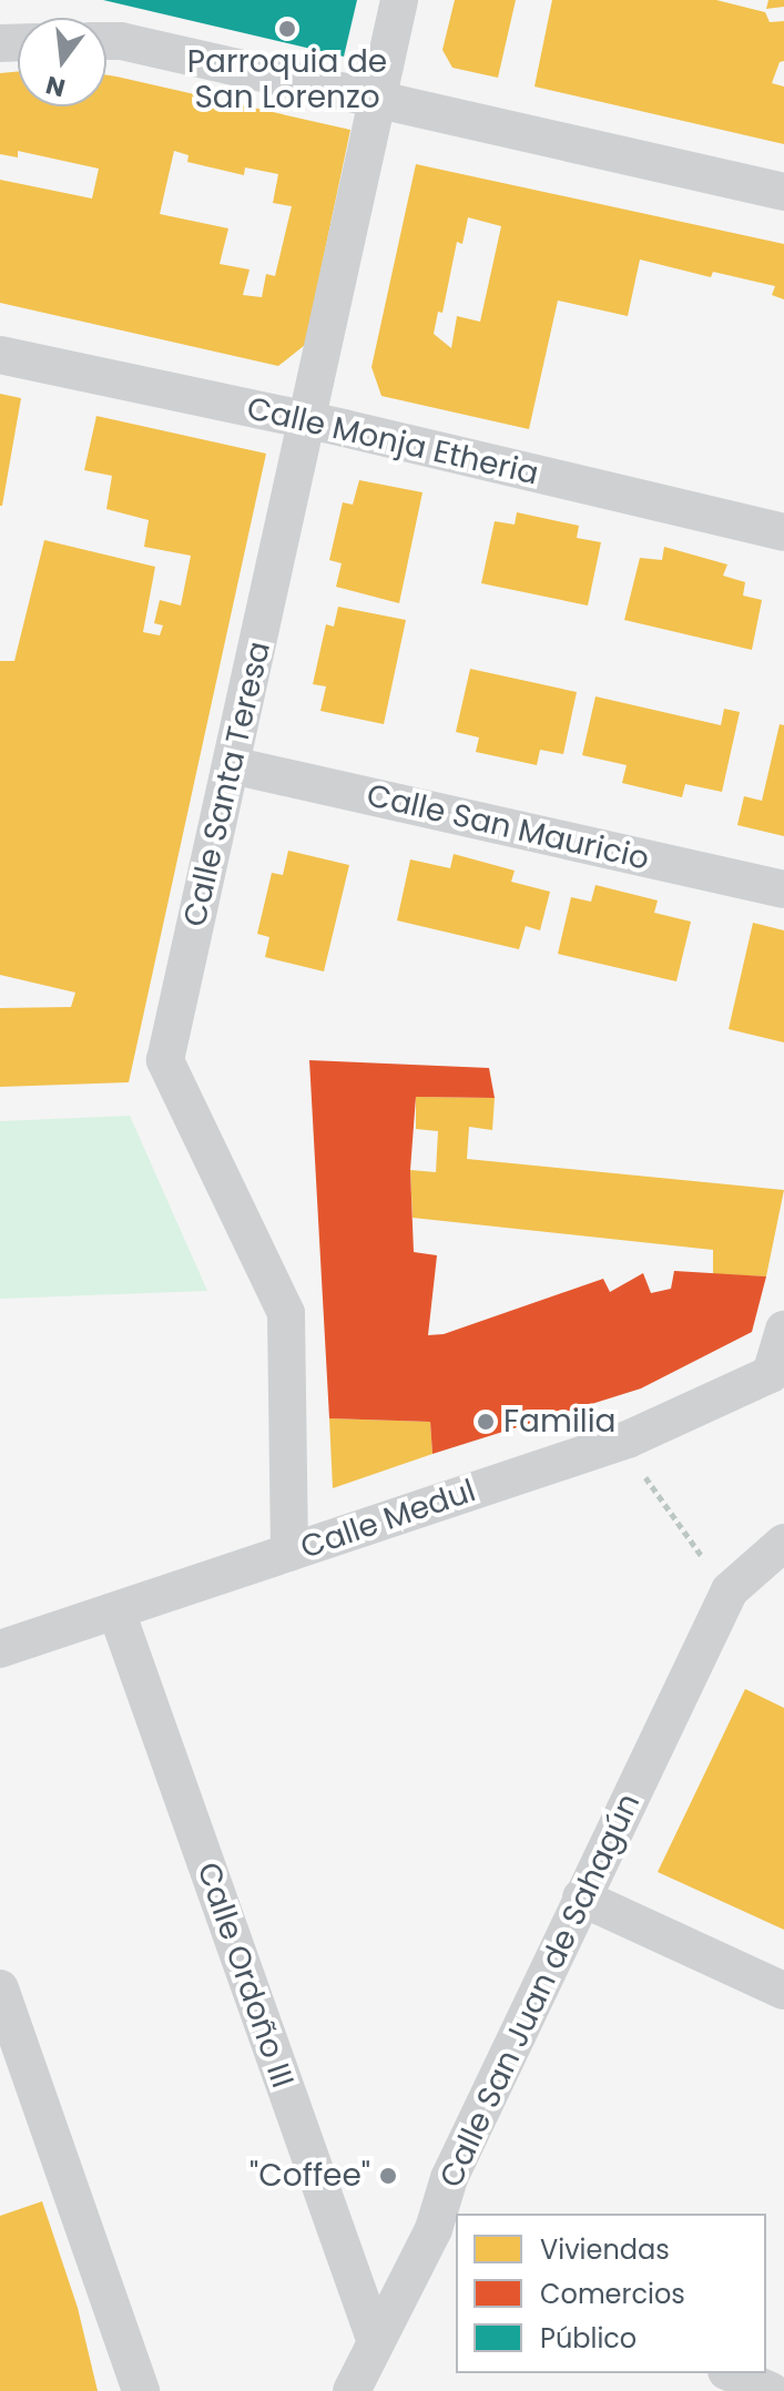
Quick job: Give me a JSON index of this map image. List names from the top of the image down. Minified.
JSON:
{"streets":{"street":["Calle Monja Etheria","Calle Santa Teresa","Calle San Mauricio","Calle Medul","Calle Ordoño III","Calle San Juan de Sahagún"]},"crossings":[["Calle Monja Etheria","Calle Santa Teresa"],["Calle Santa Teresa","Calle San Mauricio"],["Calle Santa Teresa","Calle Medul"],["Calle Medul","Calle Ordoño III"],["Calle Ordoño III","Calle San Juan de Sahagún"]],"places":["Parroquia de San Lorenzo","Familia","\"Coffee\""],"legend":["Viviendas","Comercios","Público"],"north":"bottom"}
